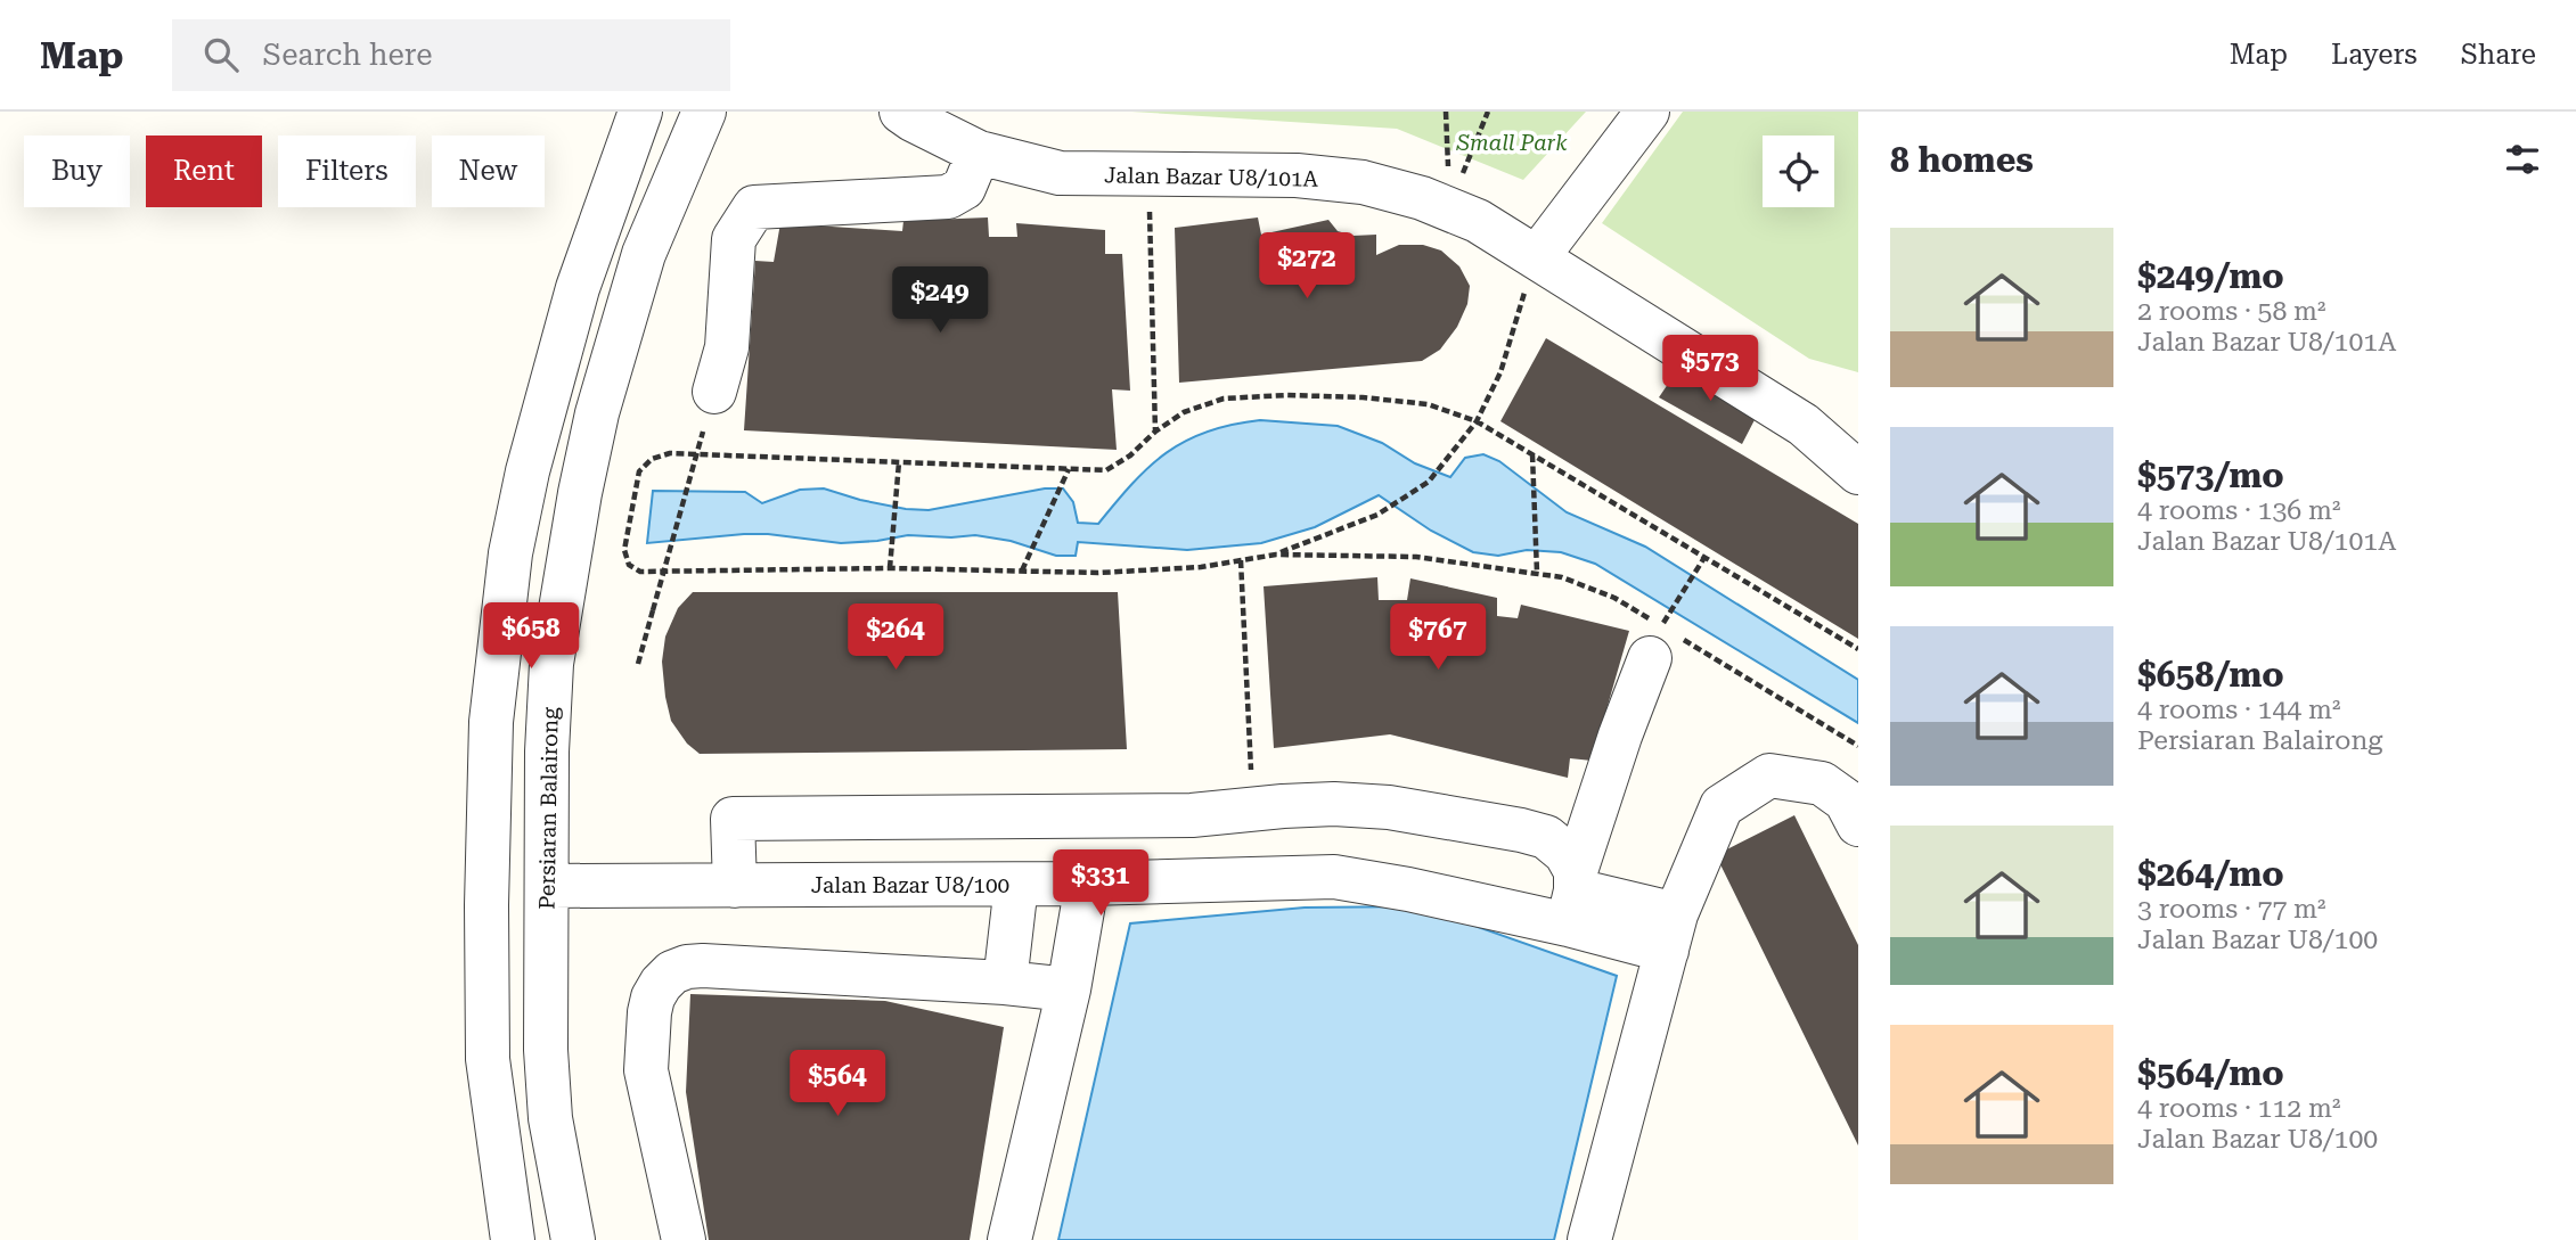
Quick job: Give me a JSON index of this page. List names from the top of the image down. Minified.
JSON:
{"streets":{"street":["Jalan Bazar U8/101A","Persiaran Balairong","Jalan Bazar U8/100"]},"crossings":[["Persiaran Balairong","Jalan Bazar U8/100"]],"parks":["Small Park"],"page":{"header":"Map","search":"Search here","nav":["Map","Layers","Share"],"heading":"8 homes","chip":["Buy","Rent","Filters","New"],"list":[{"name":"$249/mo","note":"2 rooms · 58 m² · Jalan Bazar U8/101A"},{"name":"$573/mo","note":"4 rooms · 136 m² · Jalan Bazar U8/101A"},{"name":"$658/mo","note":"4 rooms · 144 m² · Persiaran Balairong"},{"name":"$264/mo","note":"3 rooms · 77 m² · Jalan Bazar U8/100"},{"name":"$564/mo","note":"4 rooms · 112 m² · Jalan Bazar U8/100"}],"price":["$272","$249","$573","$658","$264","$767","$331","$564"]}}
